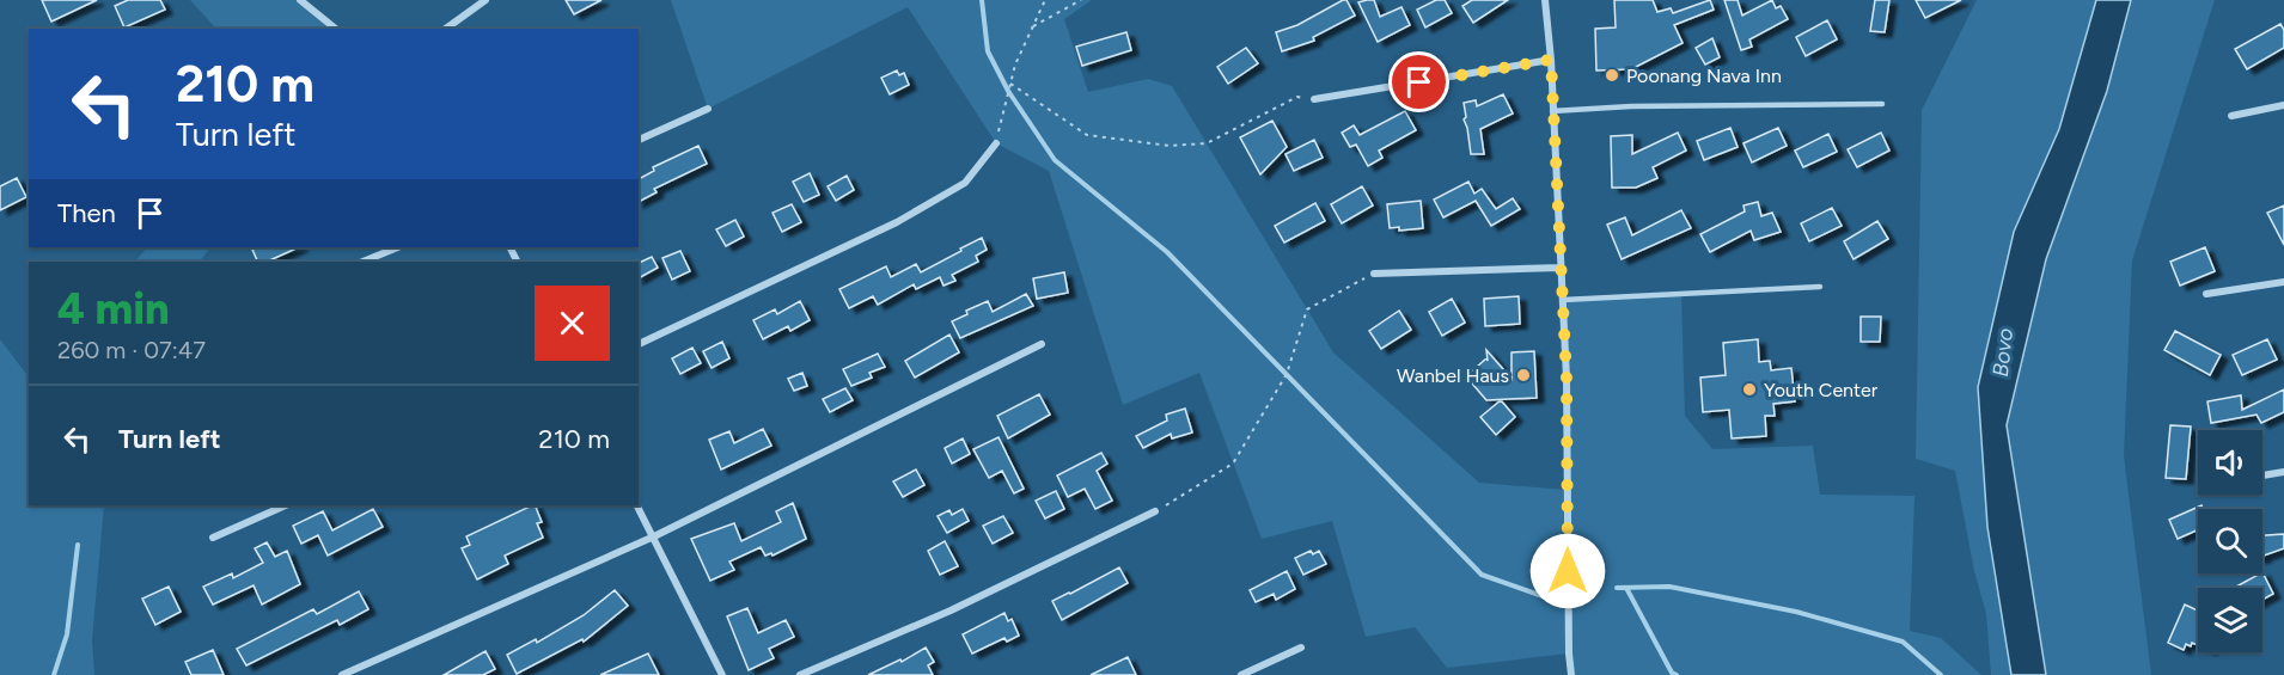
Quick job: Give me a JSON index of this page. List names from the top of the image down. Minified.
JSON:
{"water":["Bovo"],"places":["Poonang Nava Inn","Wanbel Haus","Youth Center"],"page":{"turn":["210 m","Turn left"],"then":"Then","heading":["4 min","260 m · 07:47"],"list":[{"name":"Turn left","value":"210 m"}]}}
